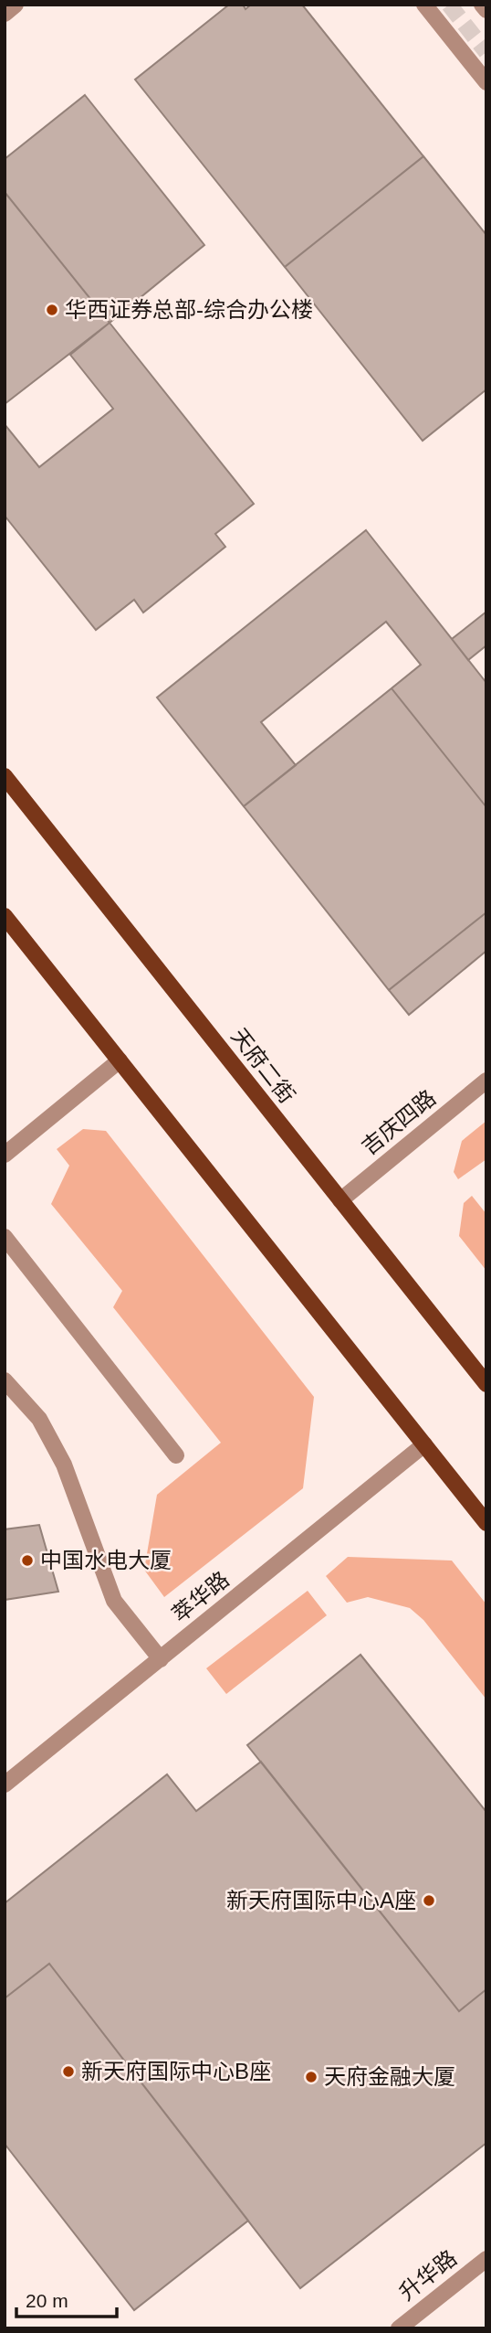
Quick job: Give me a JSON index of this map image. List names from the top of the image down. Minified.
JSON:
{"streets":{"main road":["天府二街"],"street":["吉庆四路","萃华路","升华路"]},"crossings":[["天府二街","吉庆四路"]],"places":["华西证券总部-综合办公楼","中国水电大厦","新天府国际中心A座","新天府国际中心B座","天府金融大厦"],"scale_bar":"20 m"}
